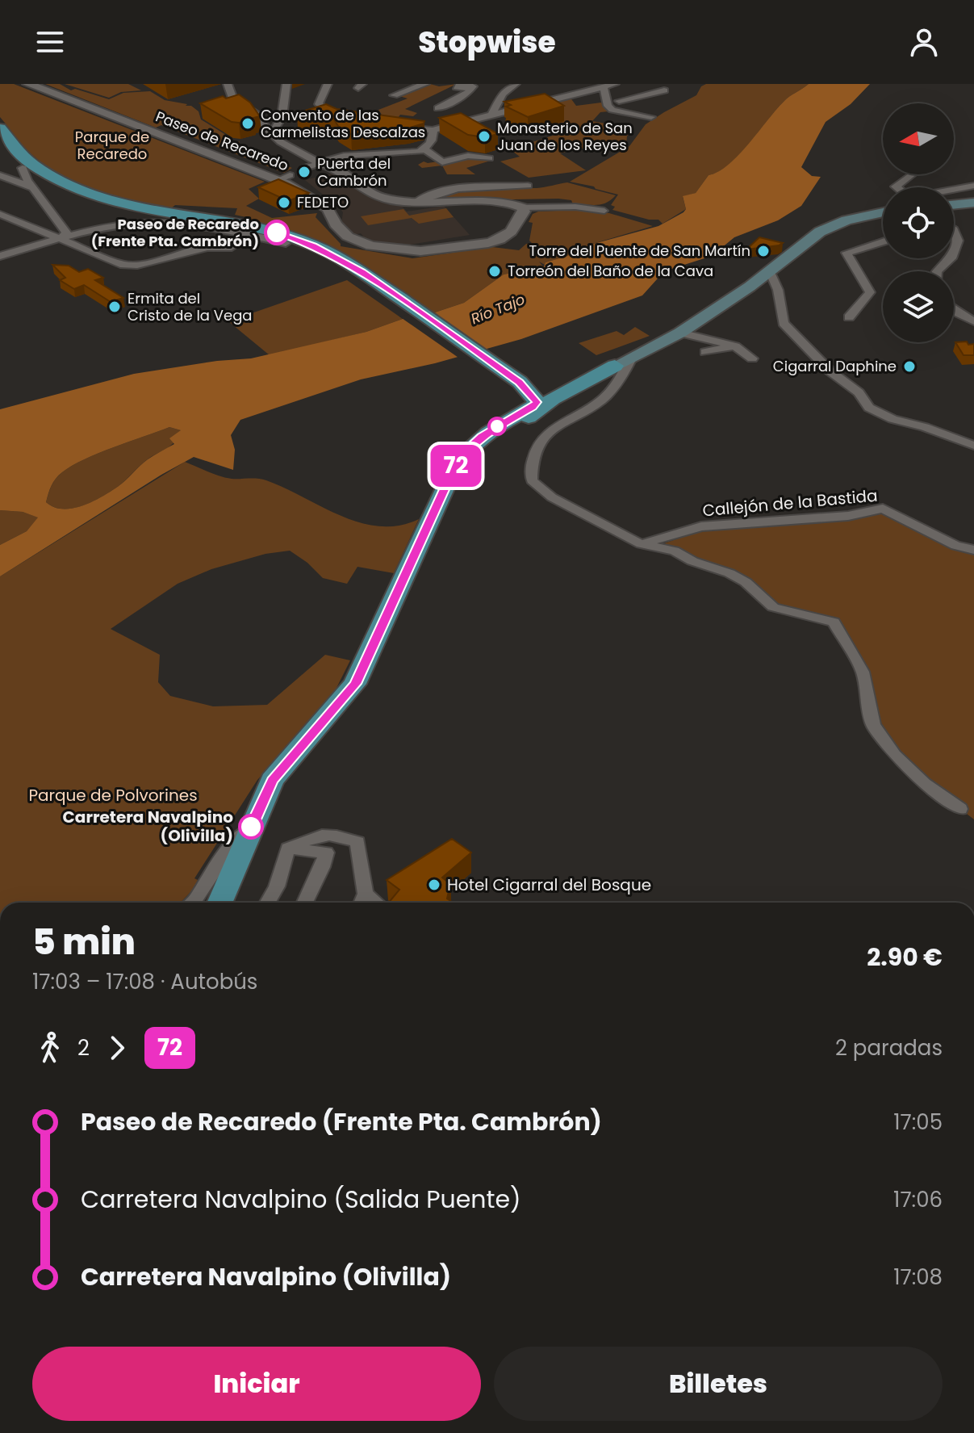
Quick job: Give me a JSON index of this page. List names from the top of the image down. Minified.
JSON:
{"streets":{"street":["Paseo de Recaredo","Callejón de la Bastida"]},"water":["Río Tajo"],"parks":["Parque de Recaredo","Parque de Polvorines"],"places":["Convento de las Carmelistas Descalzas","Monasterio de San Juan de los Reyes","Puerta del Cambrón","FEDETO","Paseo de Recaredo (Frente Pta. Cambrón)","Torre del Puente de San Martín","Torreón del Baño de la Cava","Ermita del Cristo de la Vega","Cigarral Daphine","Carretera Navalpino (Olivilla)","Hotel Cigarral del Bosque"],"lines":["bus line 72"],"north":"left","page":{"header":"Stopwise","on_map":"72","heading":["5 min","17:03 – 17:08 · Autobús","2.90 €"],"legs":["2","72","2 paradas"],"list":[{"name":"Paseo de Recaredo (Frente Pta. Cambrón)","value":"17:05"},{"name":"Carretera Navalpino (Salida Puente)","value":"17:06"},{"name":"Carretera Navalpino (Olivilla)","value":"17:08"}],"buttons":["Iniciar","Billetes"]}}
